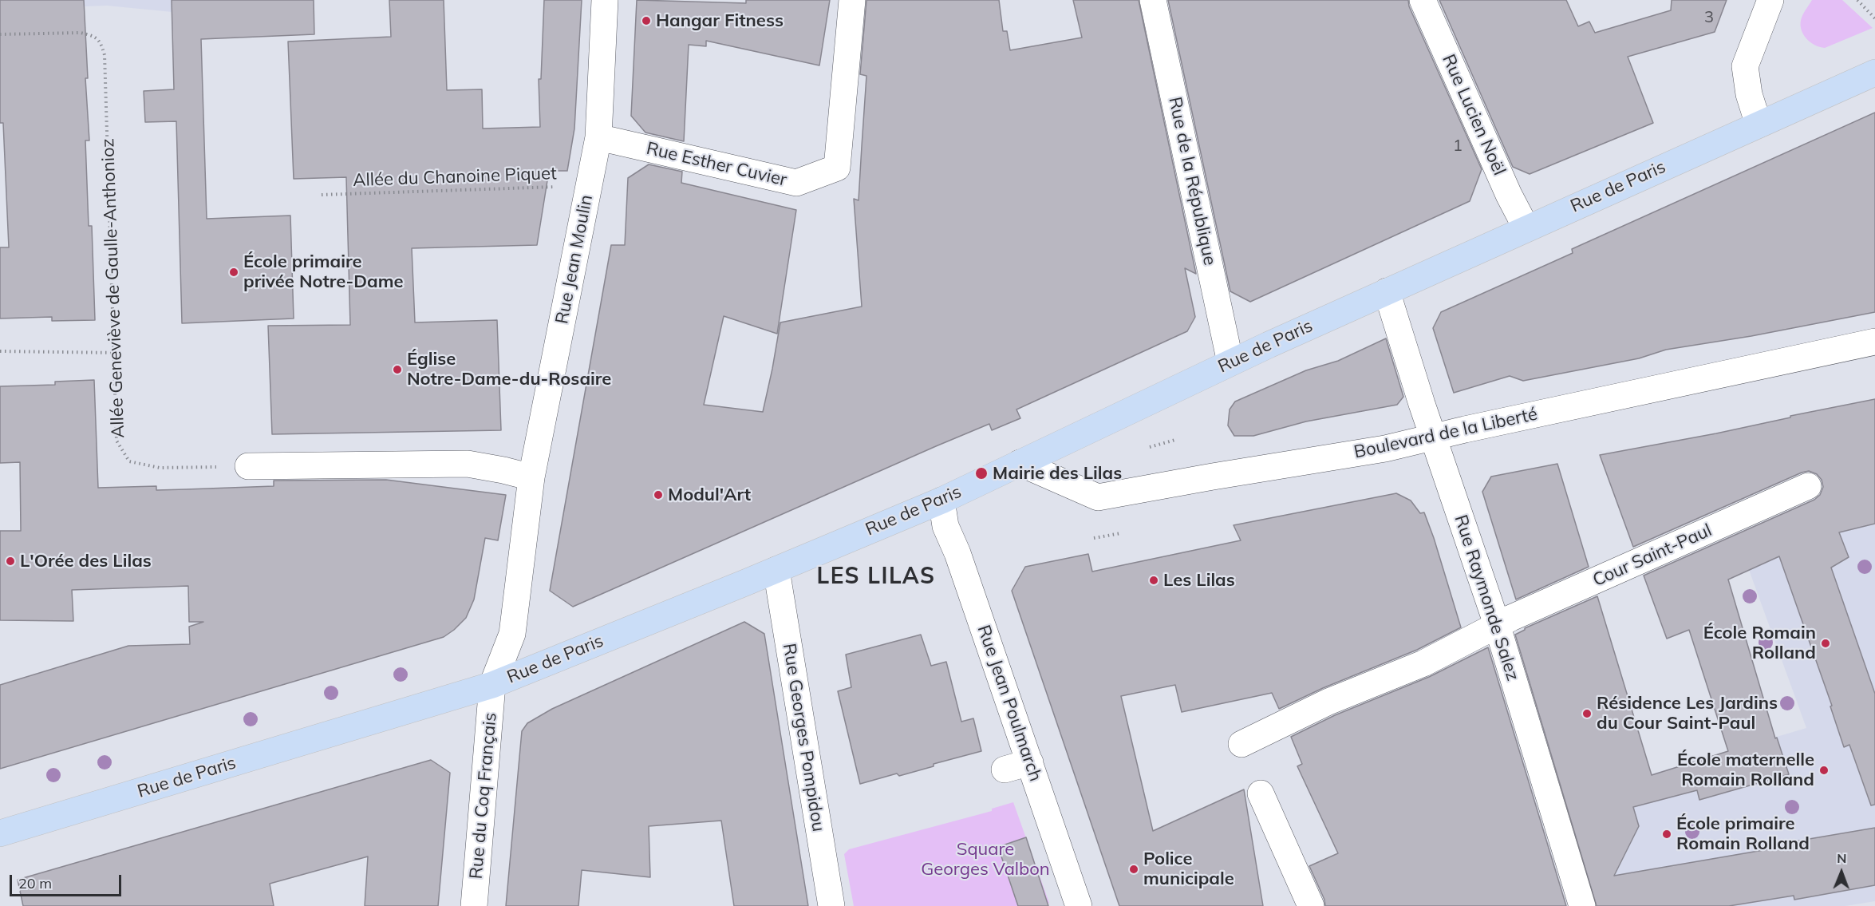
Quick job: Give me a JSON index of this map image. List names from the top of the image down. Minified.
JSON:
{"streets":{"main road":["Rue de Paris"],"street":["Rue Lucien Noël","Rue Esther Cuvier","Rue de la République","Rue Jean Moulin","Boulevard de la Liberté","Cour Saint-Paul","Rue Raymonde Salez","Rue Jean Poulmarch","Rue Georges Pompidou","Rue du Coq Français"],"path":["Allée du Chanoine Piquet","Allée Geneviève de Gaulle-Anthonioz"]},"crossings":[["Rue Lucien Noël","Rue de Paris"],["Rue Esther Cuvier","Rue Jean Moulin"],["Allée du Chanoine Piquet","Rue Jean Moulin"],["Rue de la République","Rue de Paris"],["Rue de Paris","Rue Jean Moulin"],["Rue de Paris","Boulevard de la Liberté"],["Rue de Paris","Rue Raymonde Salez"],["Rue de Paris","Rue Jean Poulmarch"],["Rue de Paris","Rue Georges Pompidou"],["Rue de Paris","Rue du Coq Français"],["Rue Jean Moulin","Rue du Coq Français"],["Boulevard de la Liberté","Rue Raymonde Salez"],["Cour Saint-Paul","Rue Raymonde Salez"]],"districts":["LES LILAS"],"parks":["Square Georges Valbon"],"places":["Hangar Fitness","École primaire privée Notre-Dame","Église Notre-Dame-du-Rosaire","Mairie des Lilas","Modul'Art","L'Orée des Lilas","Les Lilas","École Romain Rolland","Résidence Les Jardins du Cour Saint-Paul","École maternelle Romain Rolland","École primaire Romain Rolland","Police municipale"],"house_numbers":["3","1"],"scale_bar":"20 m","north":"top"}
